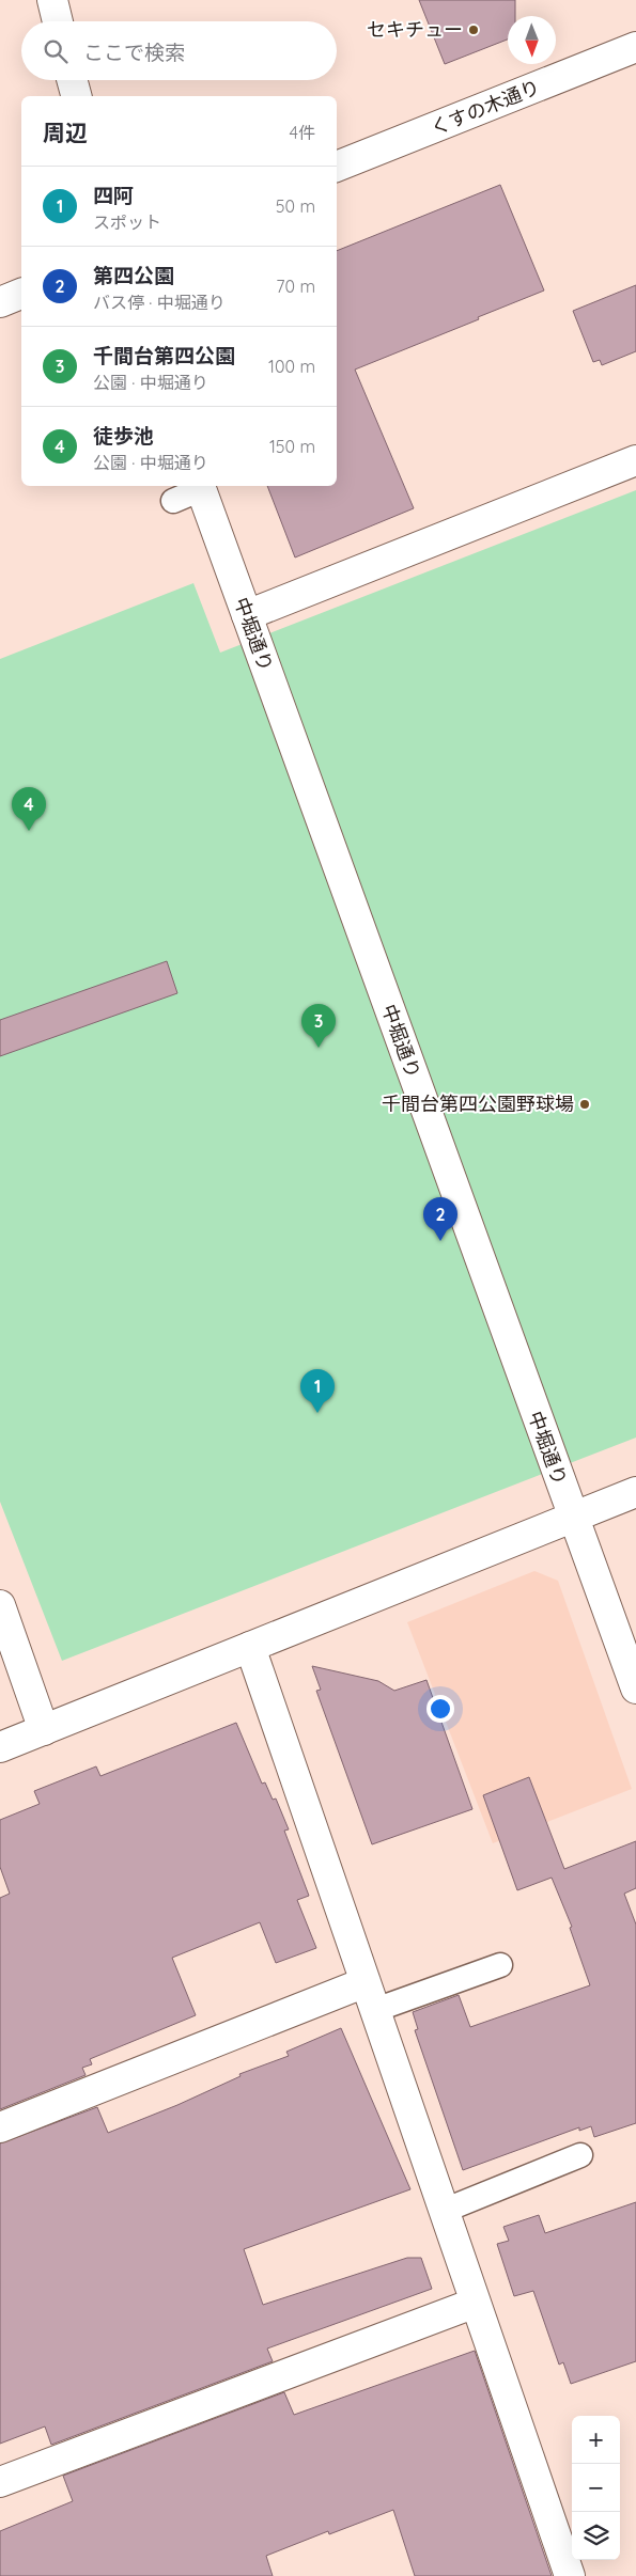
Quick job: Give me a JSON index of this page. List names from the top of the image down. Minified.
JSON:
{"streets":{"street":["くすの木通り","中堀通り"]},"places":["セキチュー","千間台第四公園野球場"],"north":"bottom","page":{"search":"ここで検索","heading":["周辺","4件"],"list":[{"mark":"1","name":"四阿","note":"スポット","value":"50 m"},{"mark":"2","name":"第四公園","note":"バス停 · 中堀通り","value":"70 m"},{"mark":"3","name":"千間台第四公園","note":"公園 · 中堀通り","value":"100 m"},{"mark":"4","name":"徒歩池","note":"公園 · 中堀通り","value":"150 m"}],"pins":["4","3","2","1"],"map_buttons":["+","−"]}}
